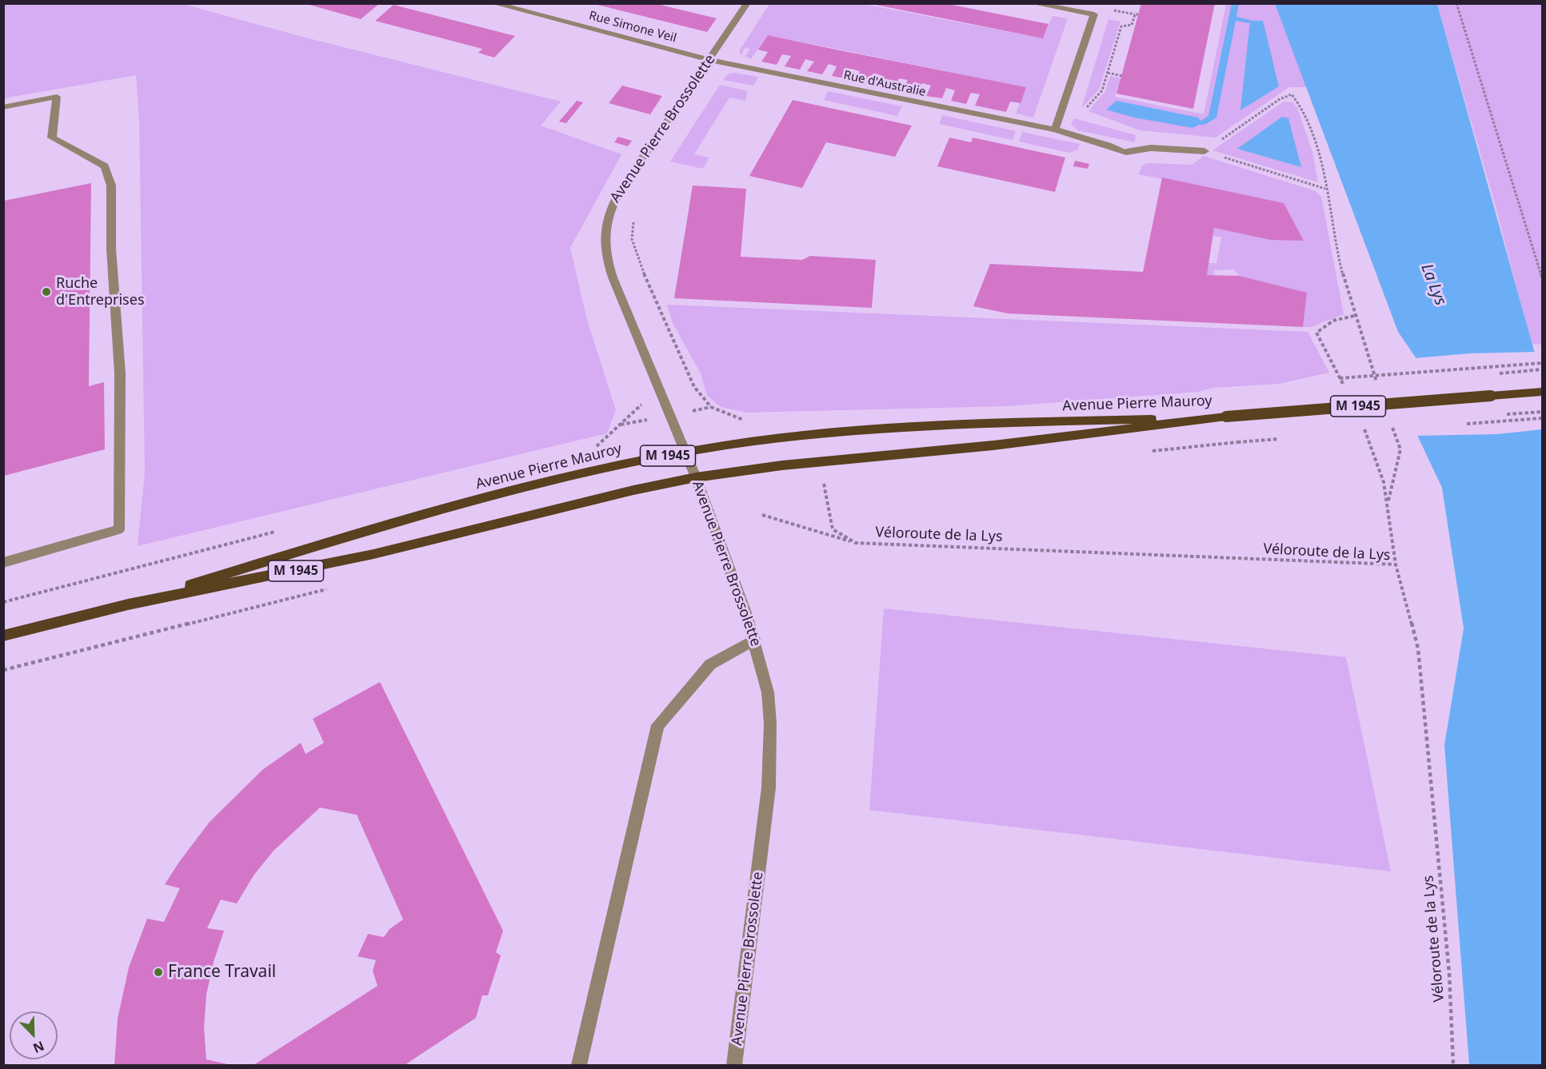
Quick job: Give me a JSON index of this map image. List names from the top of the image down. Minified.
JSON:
{"streets":{"main road":["Avenue Pierre Mauroy","M 1945"],"street":["Rue Simone Veil","Rue d'Australie","Avenue Pierre Brossolette"],"path":["Véloroute de la Lys"]},"crossings":[["Rue Simone Veil","Rue d'Australie"],["Rue Simone Veil","Avenue Pierre Brossolette"],["Rue d'Australie","Avenue Pierre Brossolette"],["Avenue Pierre Brossolette","Avenue Pierre Mauroy"],["Avenue Pierre Mauroy","M 1945"]],"water":["La Lys"],"places":["Ruche d'Entreprises","France Travail"],"north":"bottom right"}
